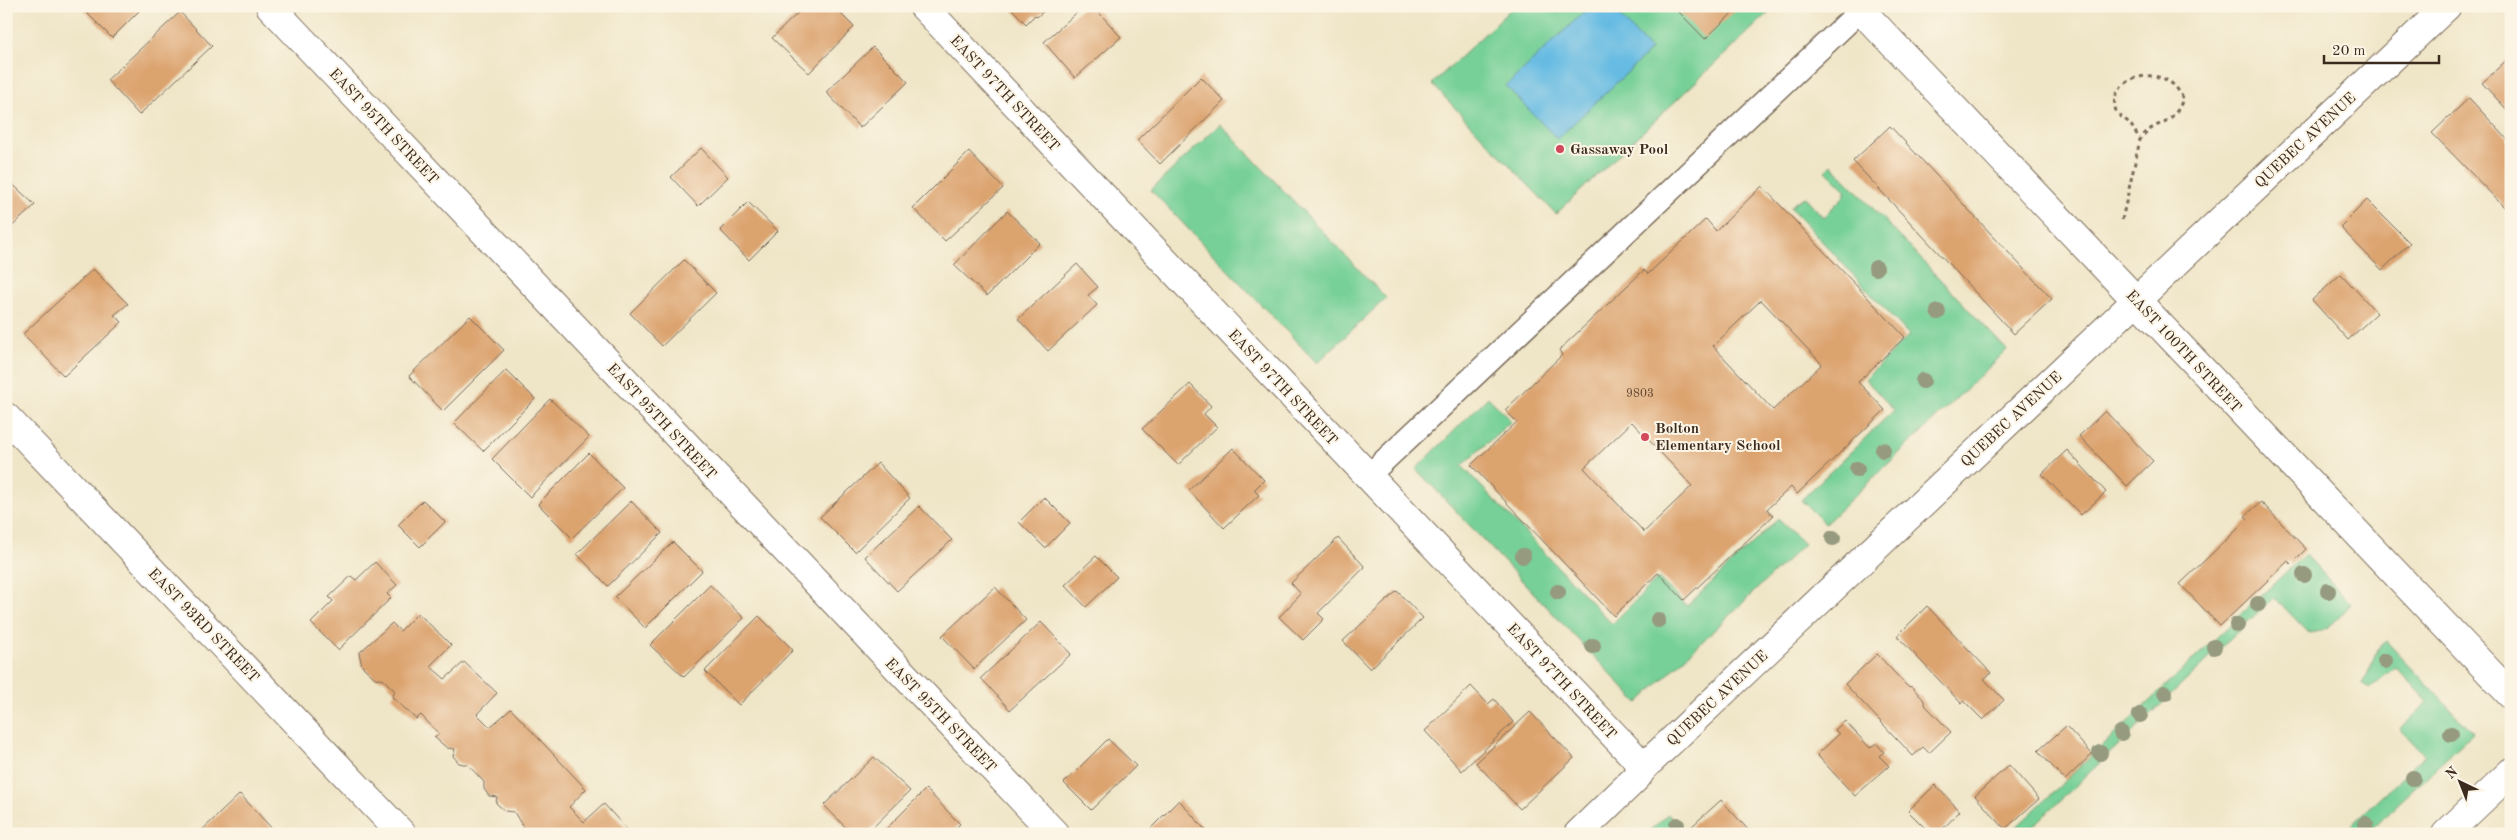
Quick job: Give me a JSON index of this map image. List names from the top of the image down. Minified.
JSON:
{"streets":{"street":["EAST 97TH STREET","EAST 95TH STREET","QUEBEC AVENUE","EAST 100TH STREET","EAST 93RD STREET"]},"crossings":[["EAST 97TH STREET","QUEBEC AVENUE"],["QUEBEC AVENUE","EAST 100TH STREET"]],"places":["Gassaway Pool","Bolton Elementary School"],"house_numbers":["9803"],"scale_bar":"20 m","north":"top left"}
